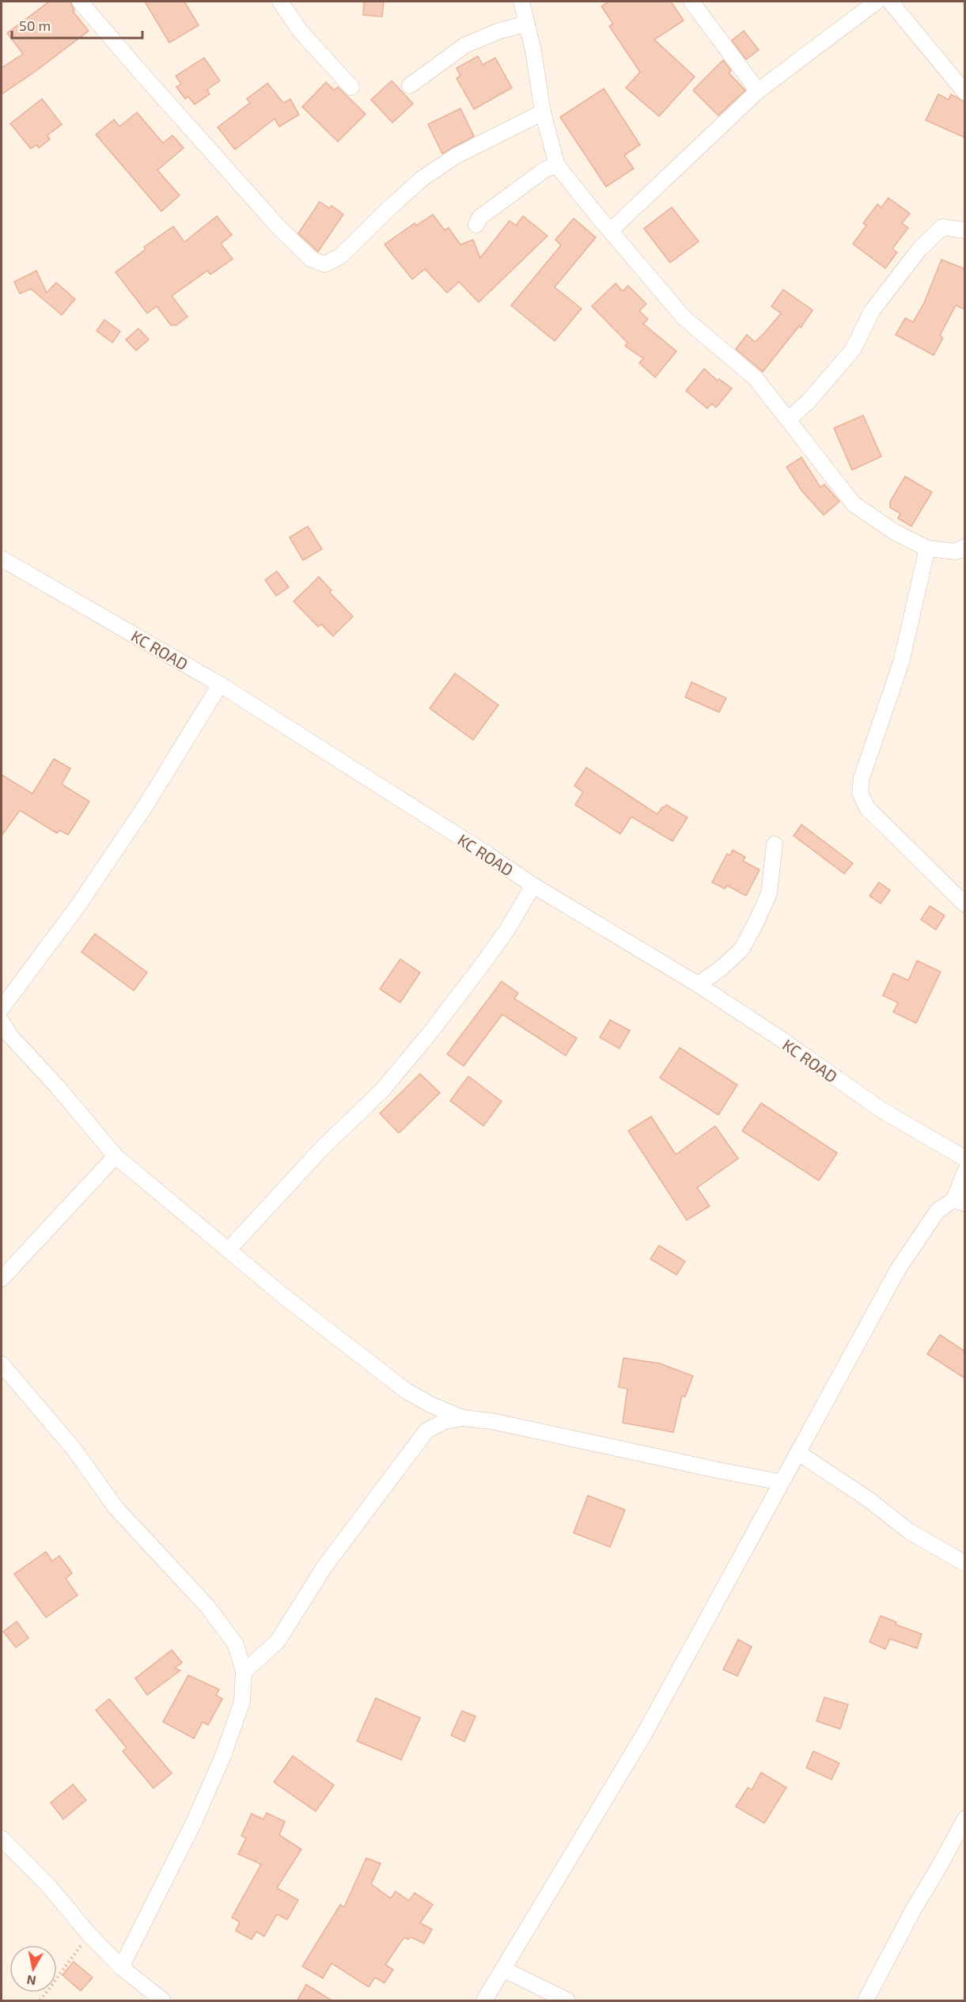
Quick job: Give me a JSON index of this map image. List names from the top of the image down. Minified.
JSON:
{"streets":{"street":["KC ROAD"]},"scale_bar":"50 m","north":"bottom"}
